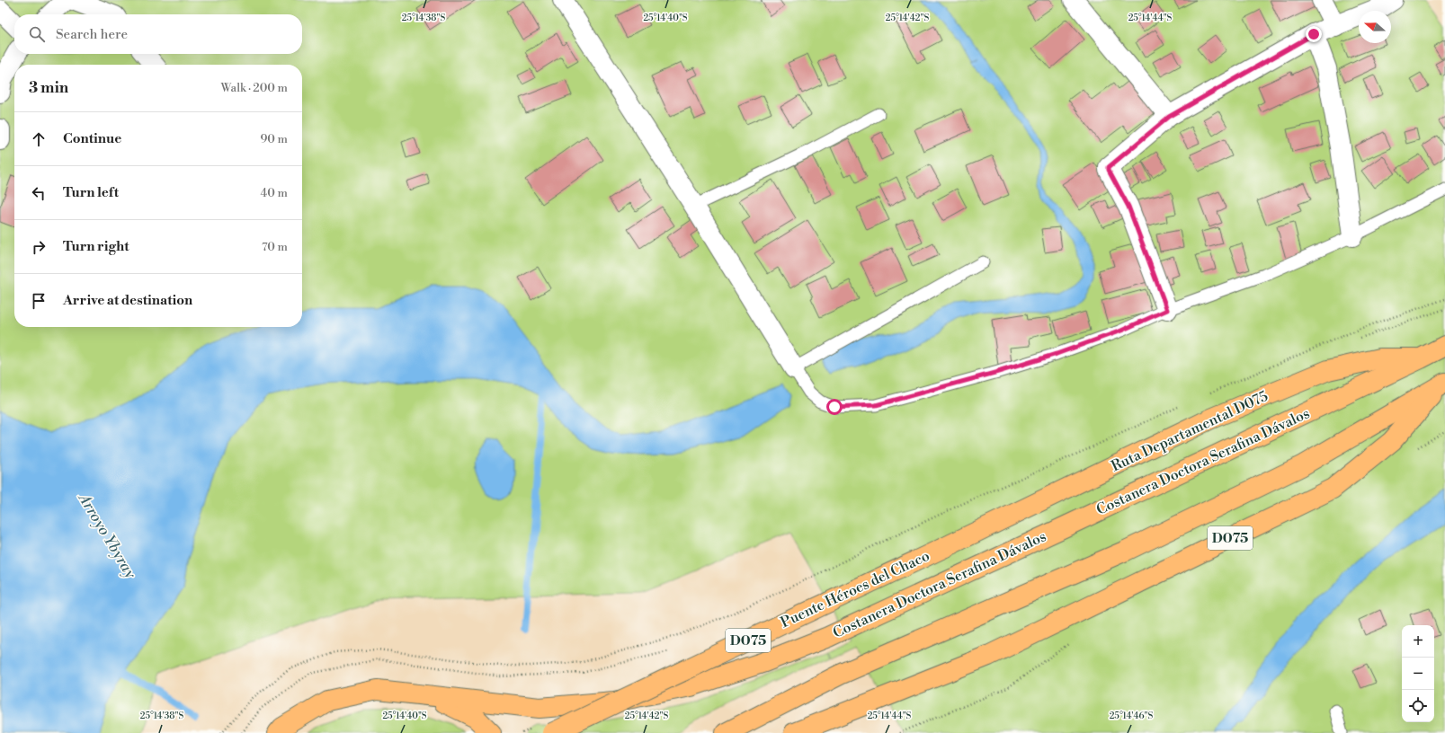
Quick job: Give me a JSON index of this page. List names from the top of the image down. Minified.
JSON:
{"streets":{"highway":["Ruta Departamental D075","Costanera Doctora Serafina Dávalos","D075","Puente Héroes del Chaco"]},"crossings":[["Ruta Departamental D075","Costanera Doctora Serafina Dávalos"],["Ruta Departamental D075","Puente Héroes del Chaco"]],"water":["Arroyo Ybyray"],"north":"left","page":{"search":"Search here","heading":["3 min","Walk · 200 m"],"list":[["Continue","90 m"],["Turn left","40 m"],["Turn right","70 m"],"Arrive at destination"],"map_buttons":["+","−"]},"coordinates":["25°14'38\"S","25°14'40\"S","25°14'42\"S","25°14'44\"S","25°14'46\"S"]}
